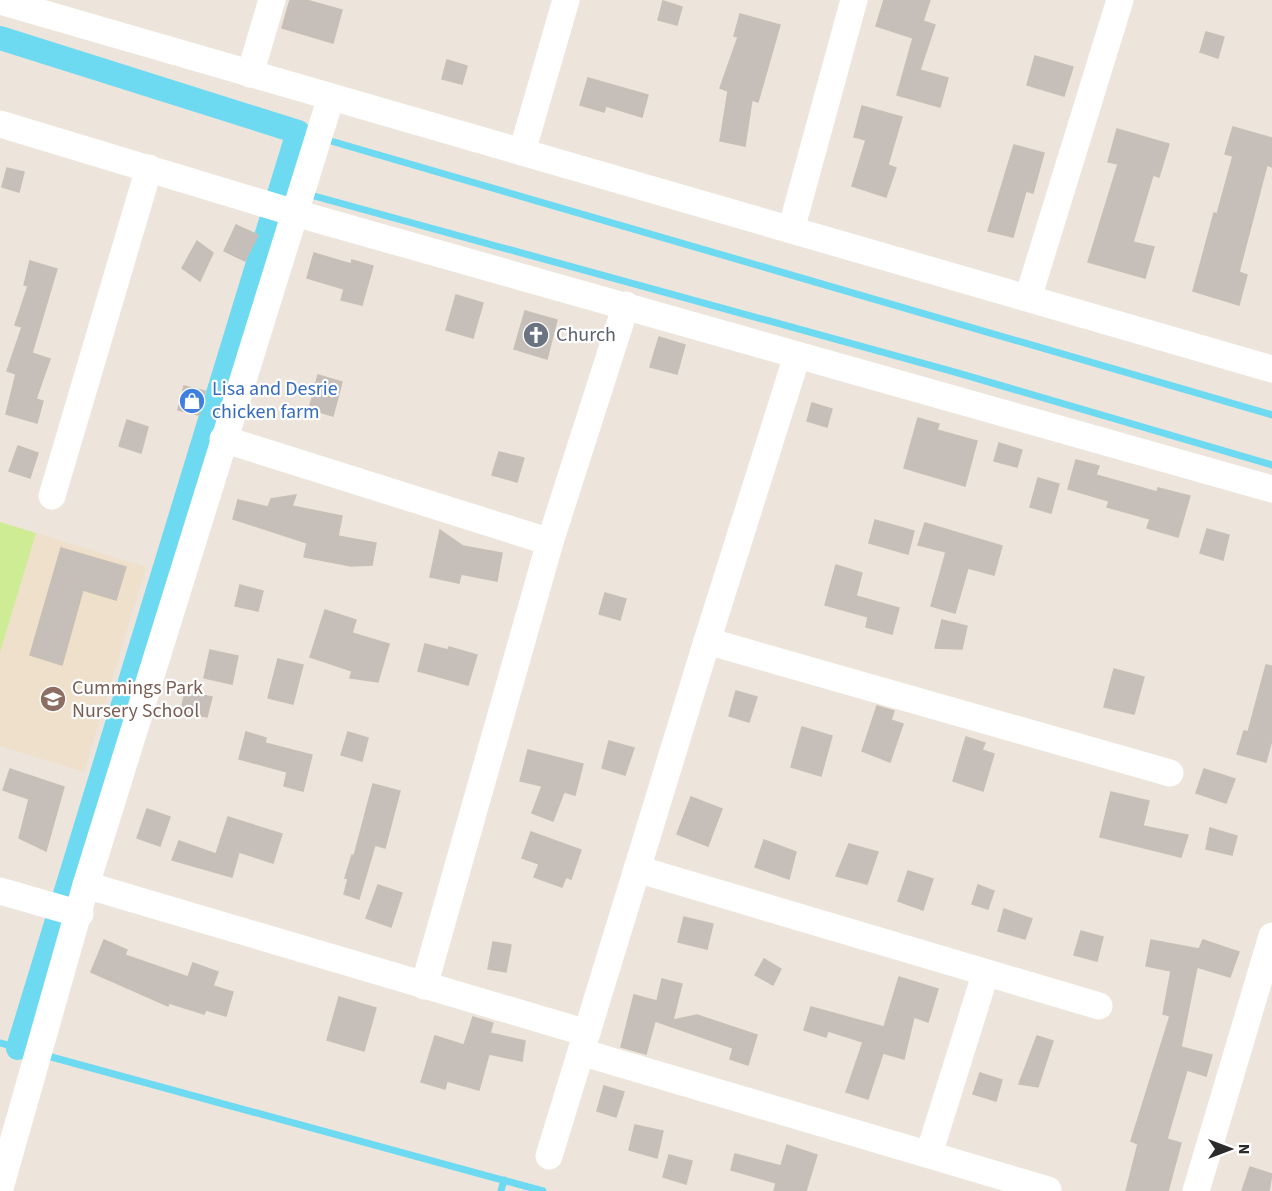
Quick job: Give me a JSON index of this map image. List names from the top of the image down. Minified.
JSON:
{"places":{"church":["Church"],"shop":["Lisa and Desrie chicken farm"],"school or university":["Cummings Park Nursery School"]},"north":"right"}
